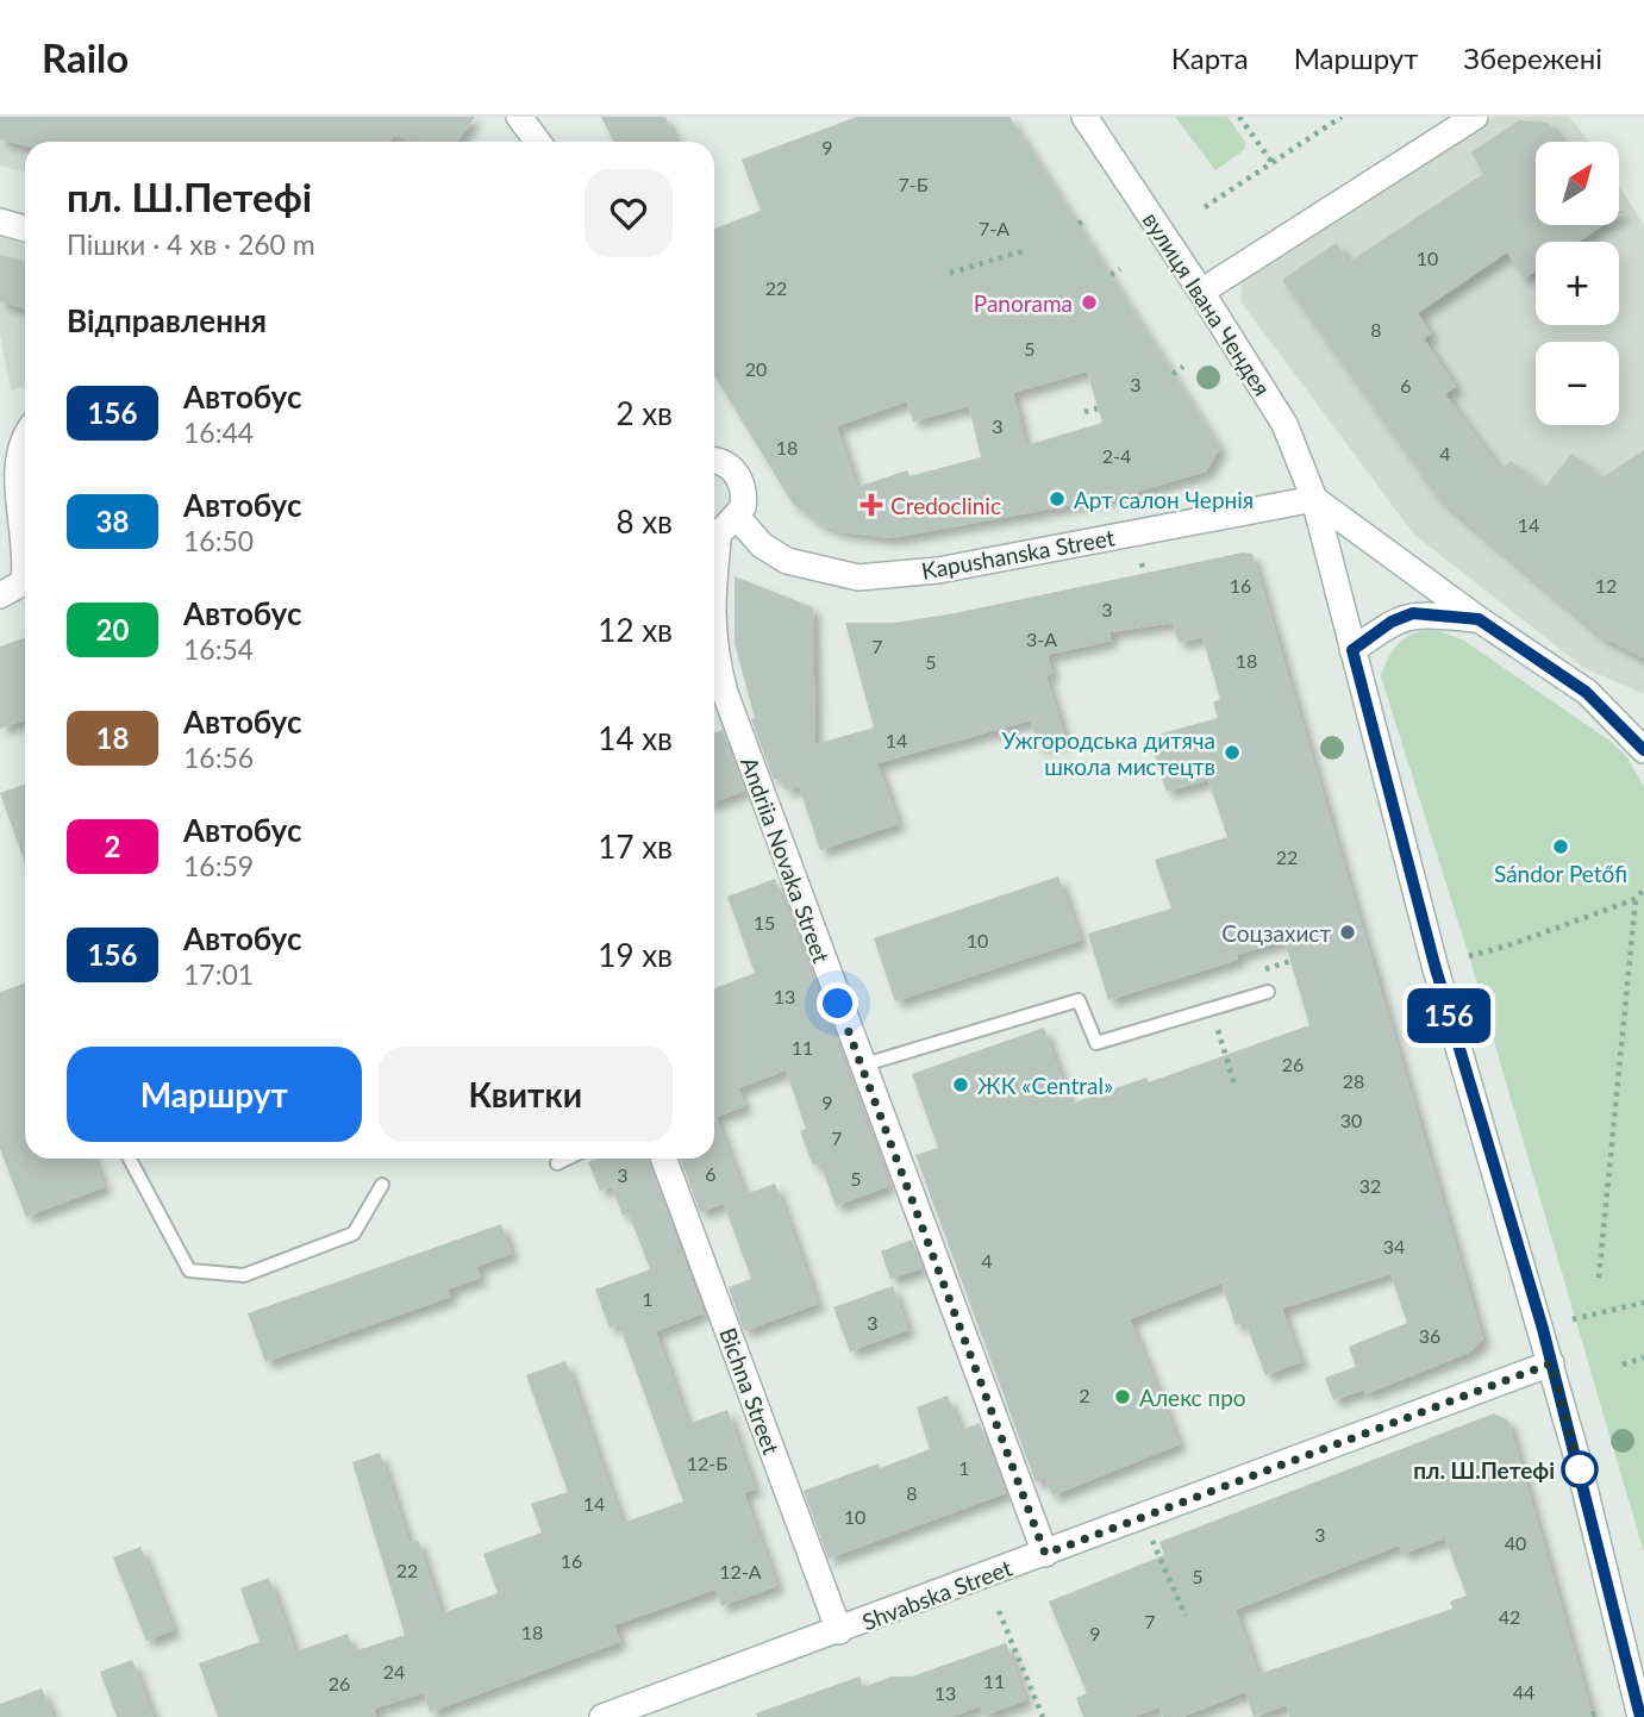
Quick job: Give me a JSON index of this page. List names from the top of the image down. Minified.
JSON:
{"streets":{"street":["вулиця Івана Чендея","Kapushanska Street","Andriia Novaka Street","Bichna Street","Shvabska Street"]},"crossings":[["вулиця Івана Чендея","Kapushanska Street"],["вулиця Івана Чендея","Shvabska Street"],["Kapushanska Street","Andriia Novaka Street"],["Andriia Novaka Street","Shvabska Street"],["Bichna Street","Shvabska Street"]],"places":{"other":["Panorama","Арт салон Чернія","Ужгородська дитяча школа мистецтв","Sándor Petőfi","Соцзахист","ЖК «Central»","Алекс про","пл. Ш.Петефі"],"health":["Credoclinic"]},"lines":["bus line 156"],"house_numbers":["9","7-Б","7-А","10","22","8","5","20","3","6","3","18","4","2-4","14","16","12","3","3-А","7","18","5","14","22","15","10","13","11","26","28","9","30","7","6","3","5","32","34","4","1","3","36","2","12-Б","1","8","14","10","3","40","16","22","12-А","5","42","7","18","9","24","11","26","44","13"],"north":"top right","page":{"header":"Railo","nav":["Карта","Маршрут","Збережені"],"on_map":"156","map_buttons":["+","−"],"heading":[["пл. Ш.Петефі","Пішки · 4 хв · 260 m"],"Відправлення"],"list":[{"mark":"156","name":"Автобус","note":"16:44","value":"2 хв"},{"mark":"38","name":"Автобус","note":"16:50","value":"8 хв"},{"mark":"20","name":"Автобус","note":"16:54","value":"12 хв"},{"mark":"18","name":"Автобус","note":"16:56","value":"14 хв"},{"mark":"2","name":"Автобус","note":"16:59","value":"17 хв"},{"mark":"156","name":"Автобус","note":"17:01","value":"19 хв"}],"buttons":["Маршрут","Квитки"]}}
